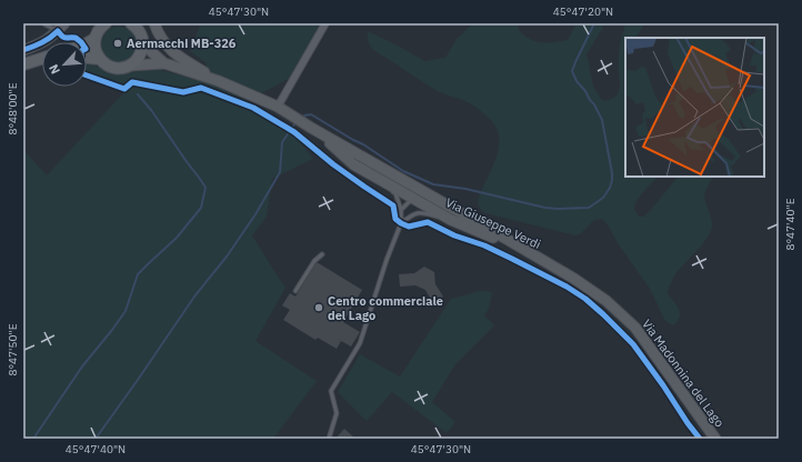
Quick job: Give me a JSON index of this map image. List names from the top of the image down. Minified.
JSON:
{"streets":{"main road":["Via Giuseppe Verdi","Via Madonnina del Lago"]},"crossings":[["Via Giuseppe Verdi","Via Madonnina del Lago"]],"places":["Aermacchi MB-326","Centro commerciale del Lago"],"north":"bottom left","coordinates":["45°47'30\"N","45°47'20\"N","8°48'00\"E","8°47'40\"E","8°47'50\"E","45°47'40\"N"]}
